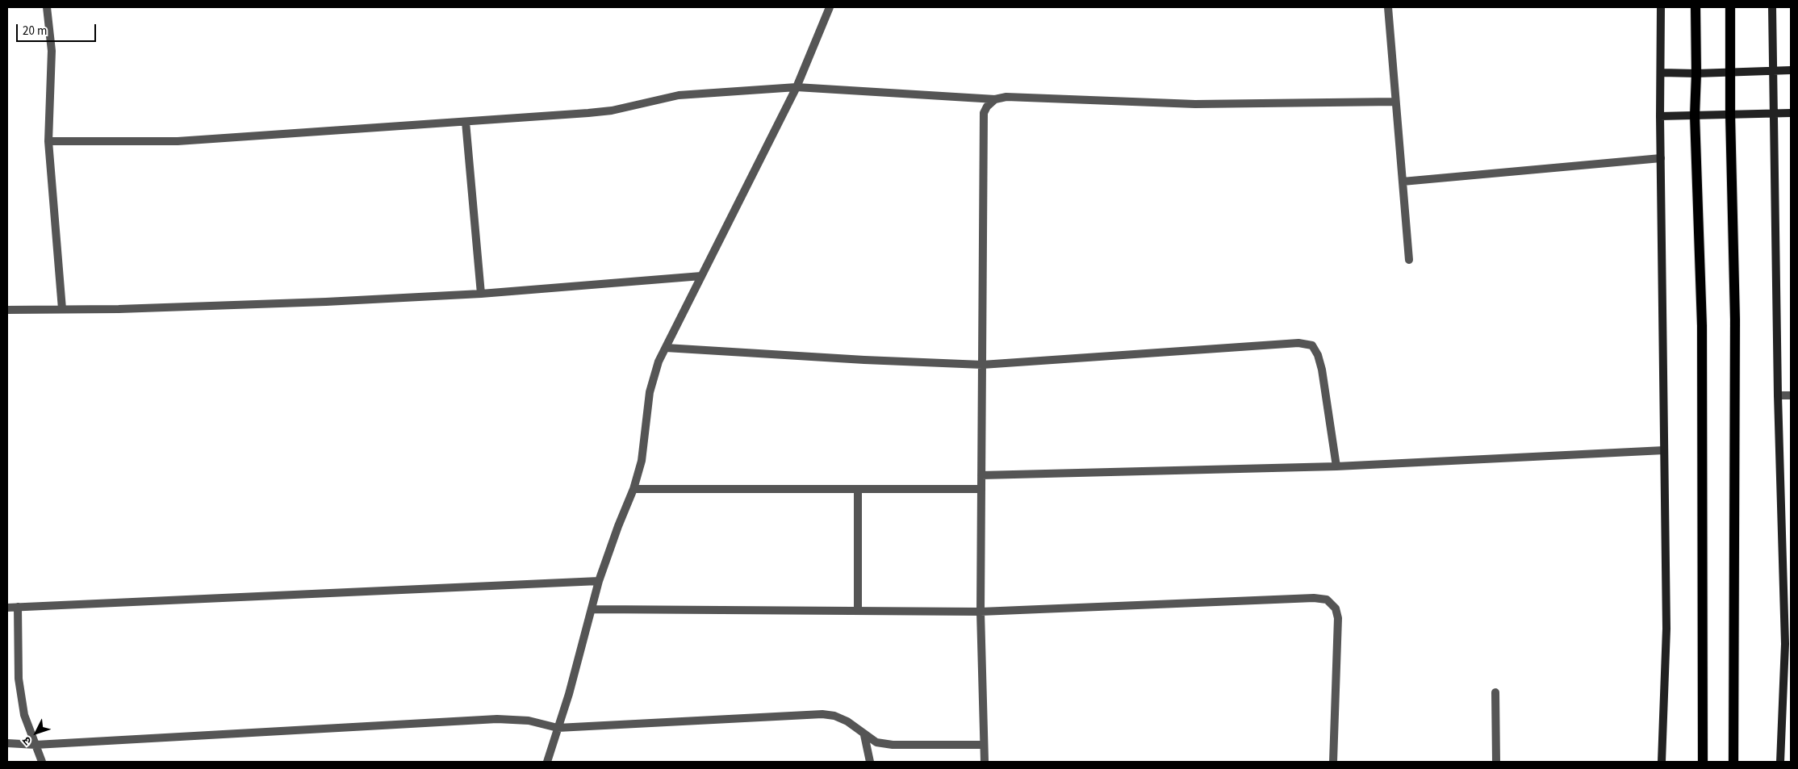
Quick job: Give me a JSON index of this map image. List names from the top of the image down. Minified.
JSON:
{"scale_bar":"20 m","north":"bottom left"}
